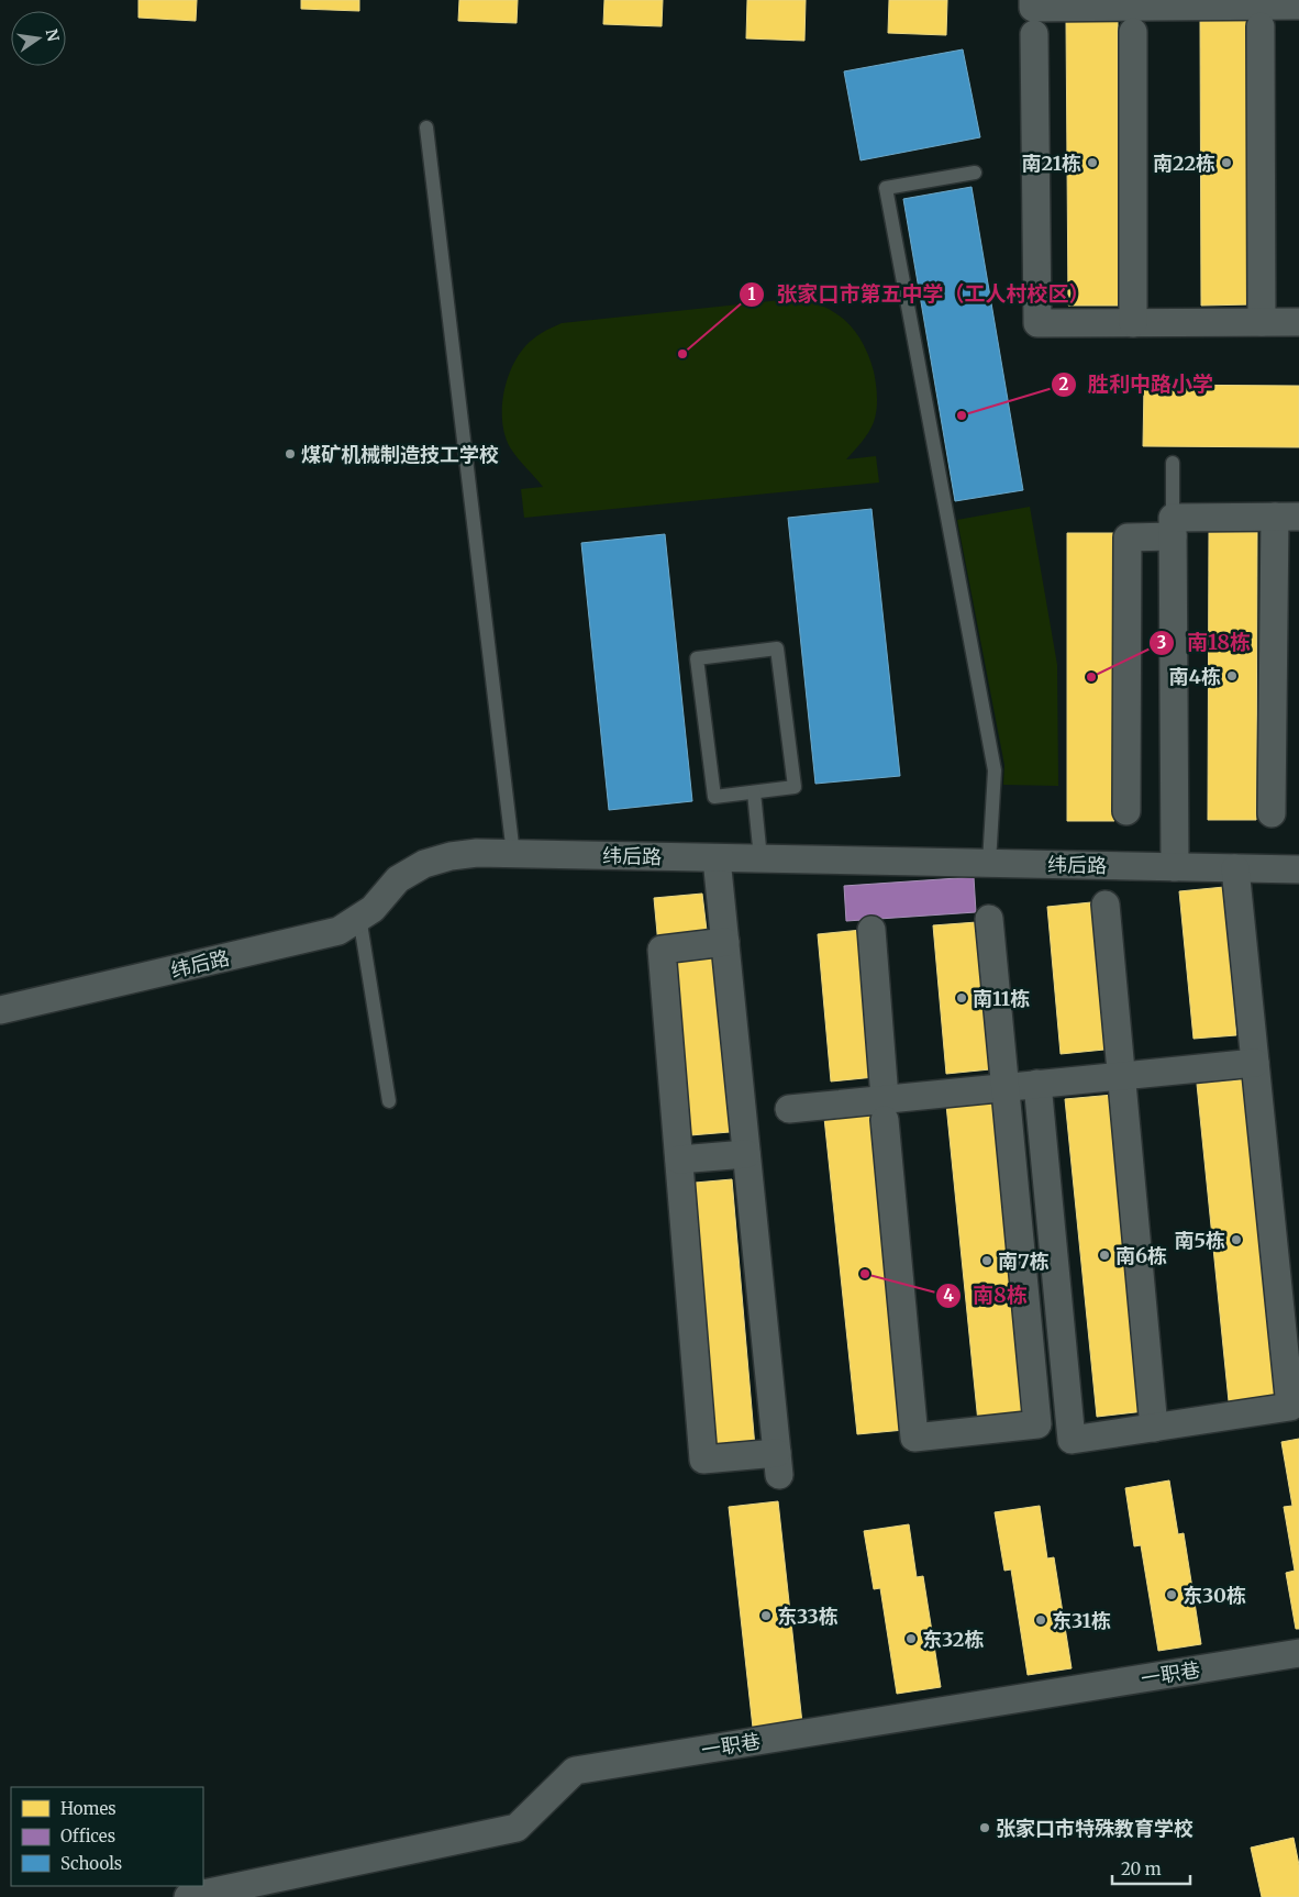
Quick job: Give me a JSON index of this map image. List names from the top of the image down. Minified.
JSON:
{"streets":{"street":["纬后路","一职巷"]},"places":["南21栋","南22栋","张家口市第五中学（工人村校区）","胜利中路小学","煤矿机械制造技工学校","南4栋","南18栋","南11栋","南5栋","南6栋","南7栋","南8栋","东30栋","东33栋","东31栋","东32栋","张家口市特殊教育学校"],"legend":["Homes","Offices","Schools"],"scale_bar":"20 m","north":"right"}
